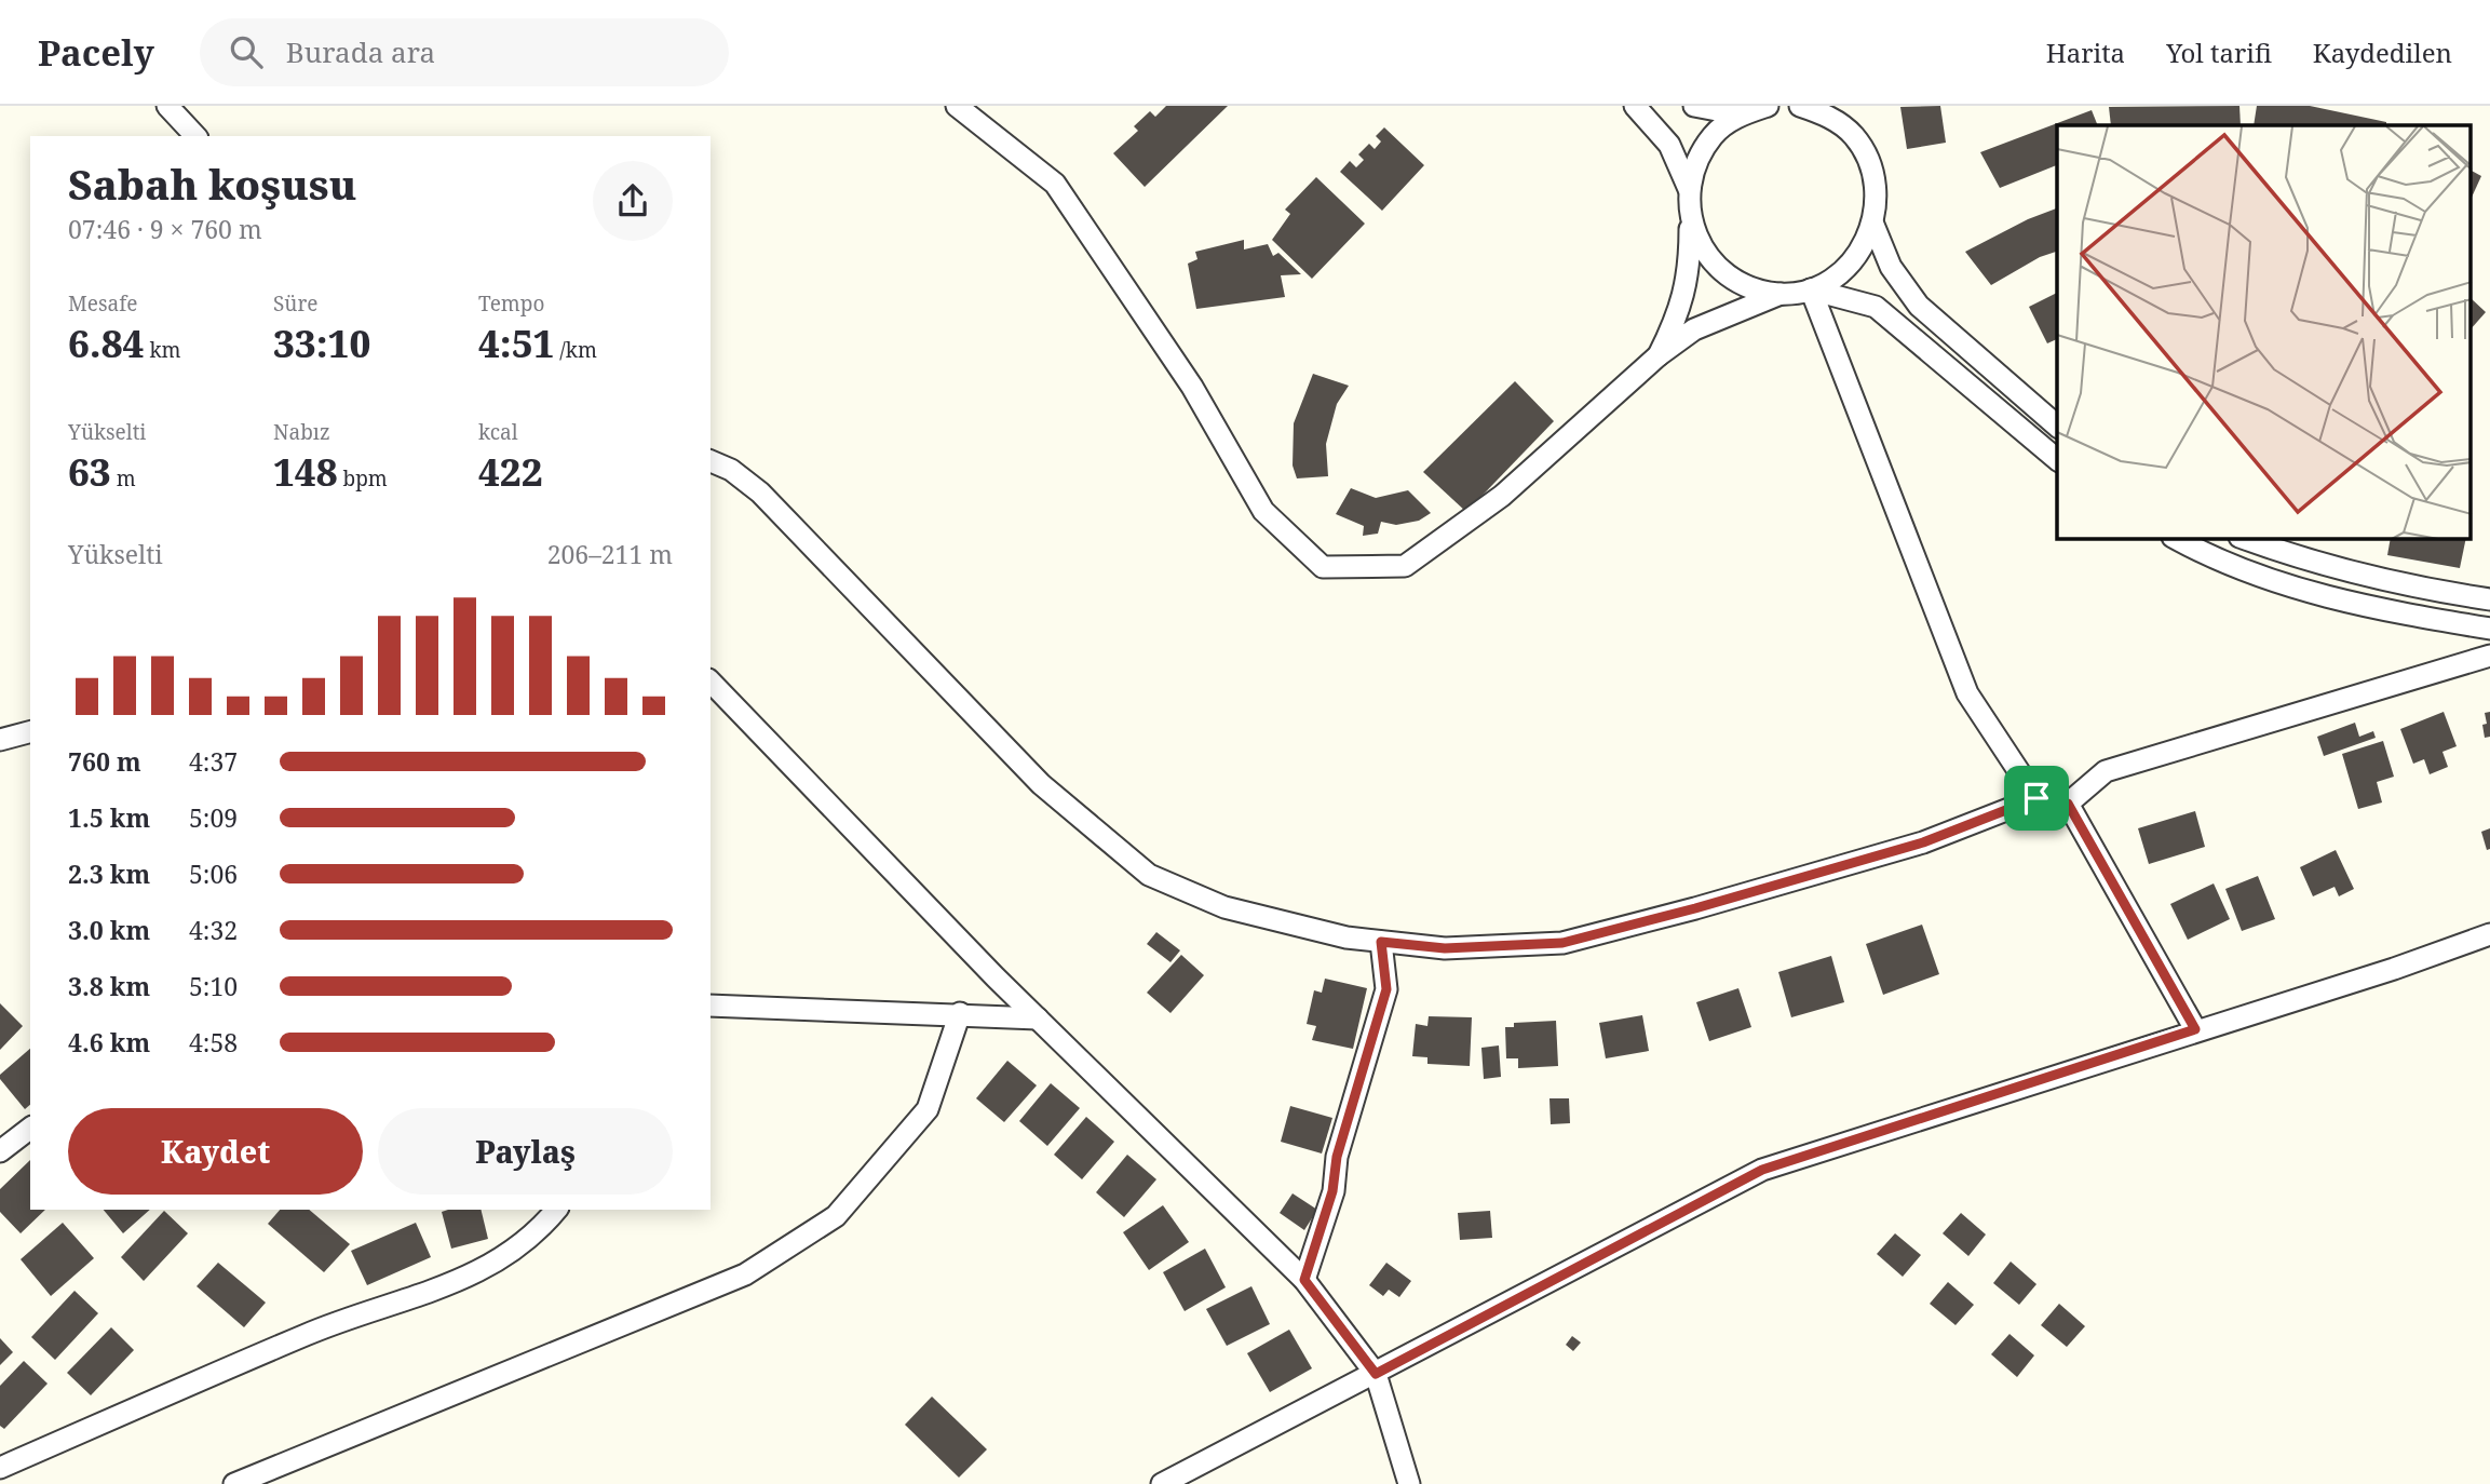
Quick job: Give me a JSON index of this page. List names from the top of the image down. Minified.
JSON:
{"page":{"header":"Pacely","search":"Burada ara","nav":["Harita","Yol tarifi","Kaydedilen"],"heading":["Sabah koşusu","07:46 · 9 × 760 m"],"stats":[["Mesafe","6.84 km"],["Süre","33:10"],["Tempo","4:51 /km"],["Yükselti","63 m"],["Nabız","148 bpm"],["kcal","422"]],"chart":["Yükselti","206–211 m"],"list":[{"name":"760 m","note":"4:37"},{"name":"1.5 km","note":"5:09"},{"name":"2.3 km","note":"5:06"},{"name":"3.0 km","note":"4:32"},{"name":"3.8 km","note":"5:10"},{"name":"4.6 km","note":"4:58"}],"buttons":["Kaydet","Paylaş"]}}
